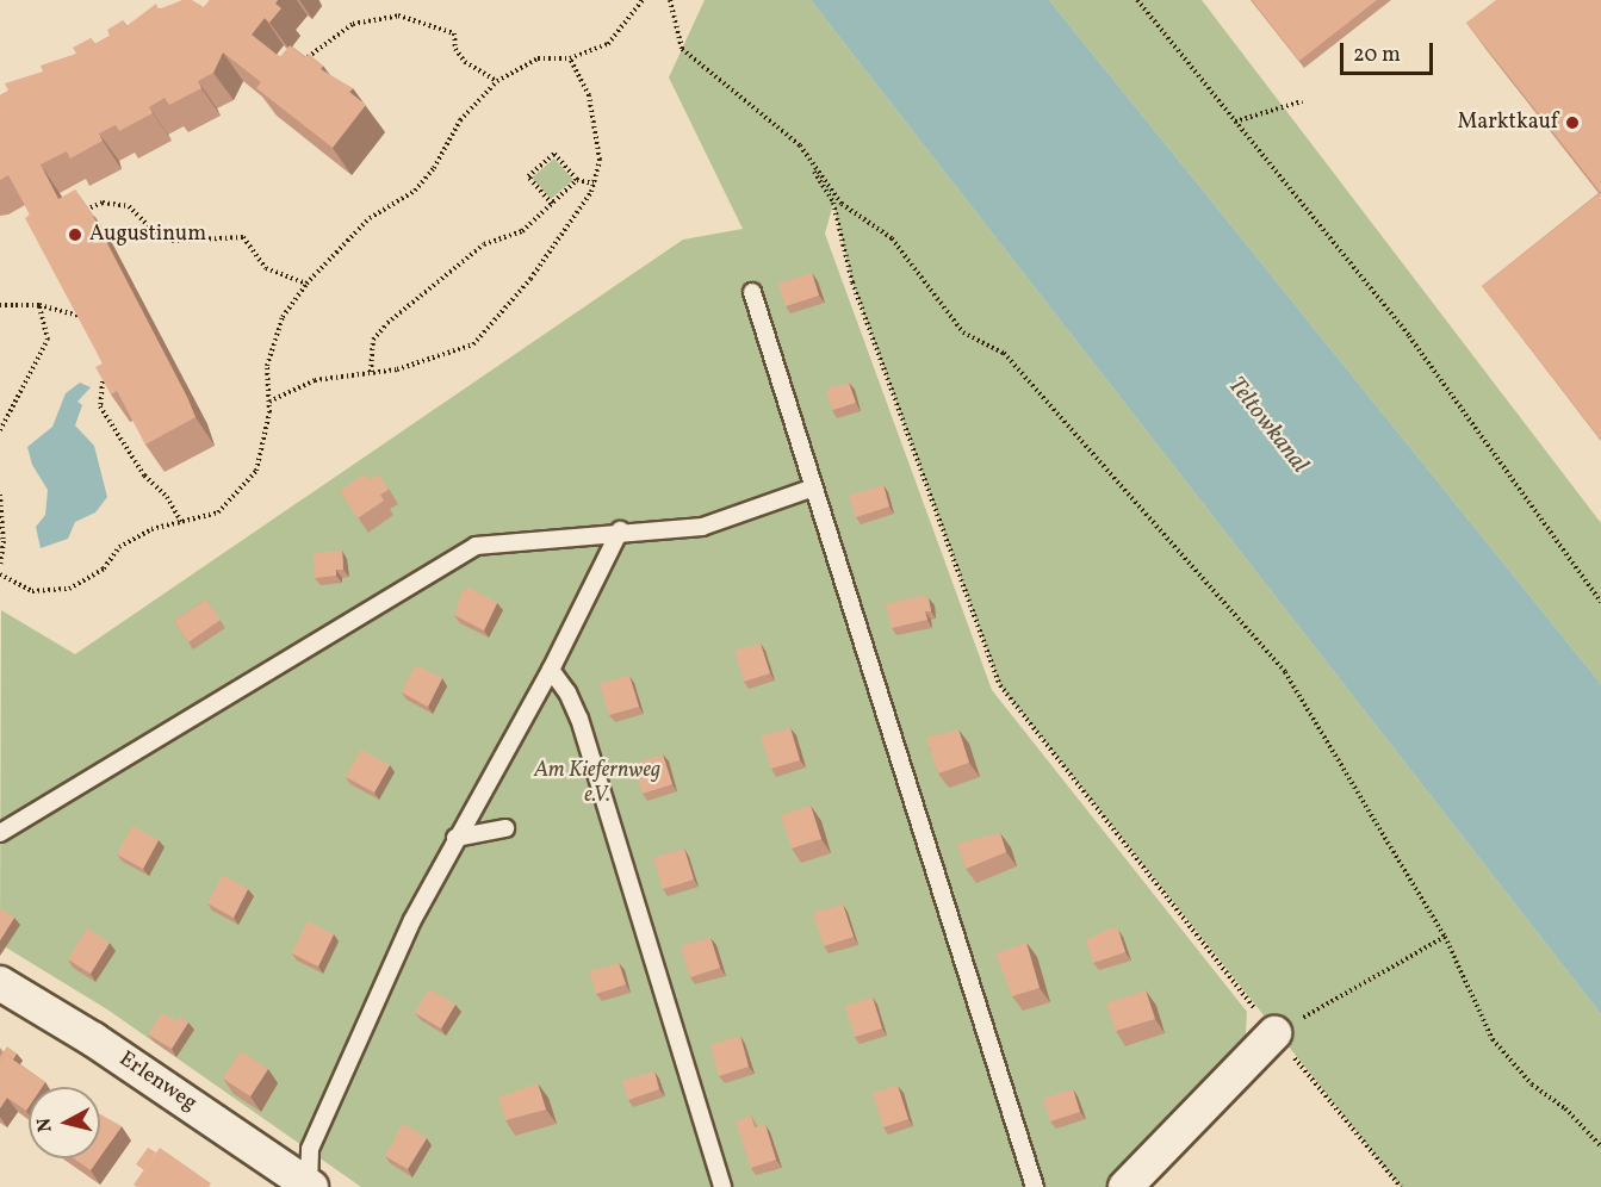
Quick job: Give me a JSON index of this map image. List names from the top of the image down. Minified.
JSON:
{"streets":{"street":["Erlenweg"]},"water":["Teltowkanal"],"parks":["Am Kiefernweg e.V."],"places":["Marktkauf","Augustinum"],"scale_bar":"20 m","north":"left"}
